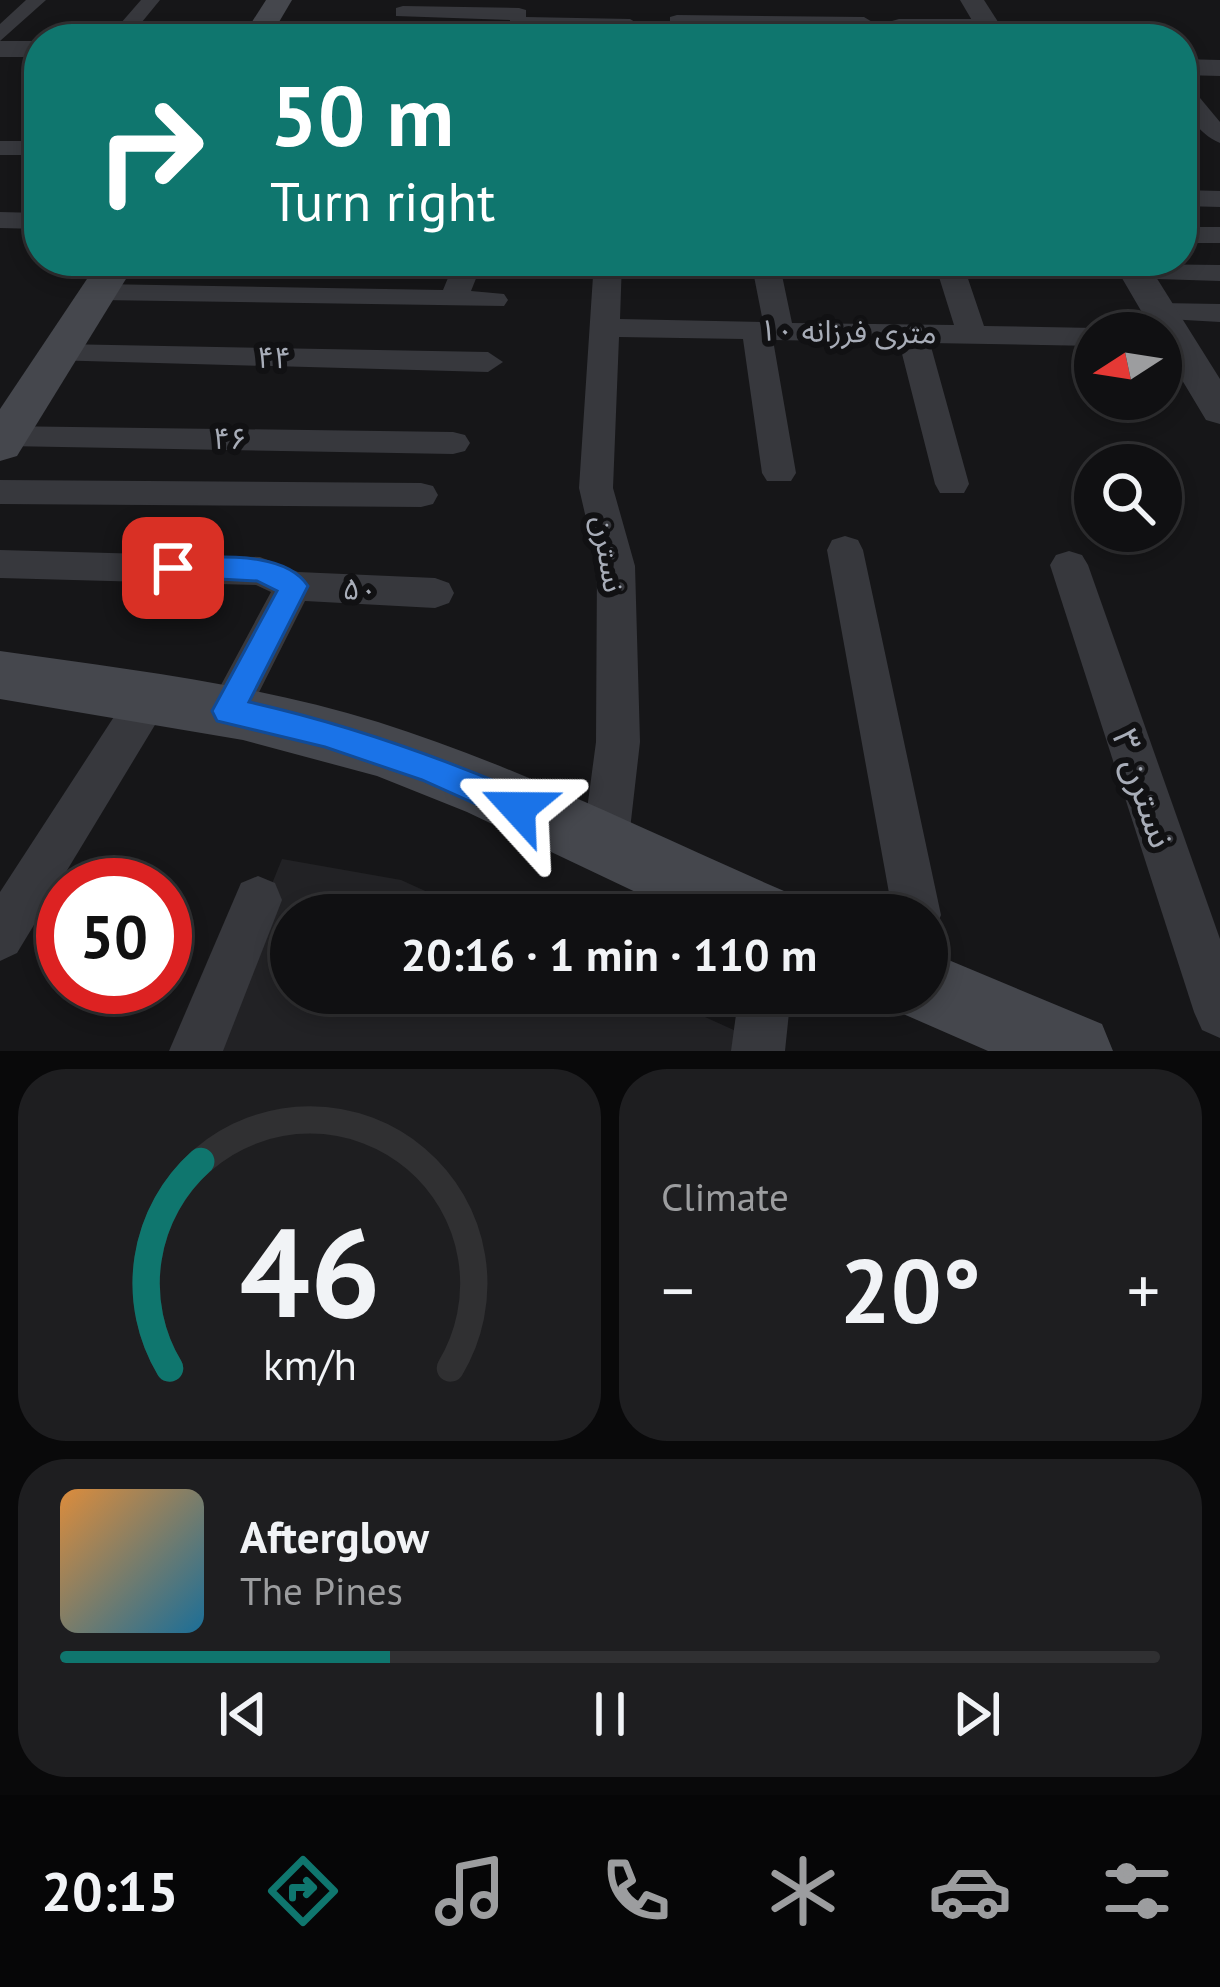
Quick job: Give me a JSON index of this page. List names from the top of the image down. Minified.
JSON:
{"streets":{"street":["۱۰ متری فرزانه","۴۴","۴۶","نسترن","۵۰","نسترن ۳"]},"crossings":[["۱۰ متری فرزانه","نسترن"]],"north":"left","page":{"turn":["50 m","Turn right"],"limit":"50","trip":"20:16 · 1 min · 110 m","tile":"Climate","heat":["−","20°","+"],"song":["Afterglow","The Pines"],"tabs":"20:15","gauge":["46","km/h"]}}
